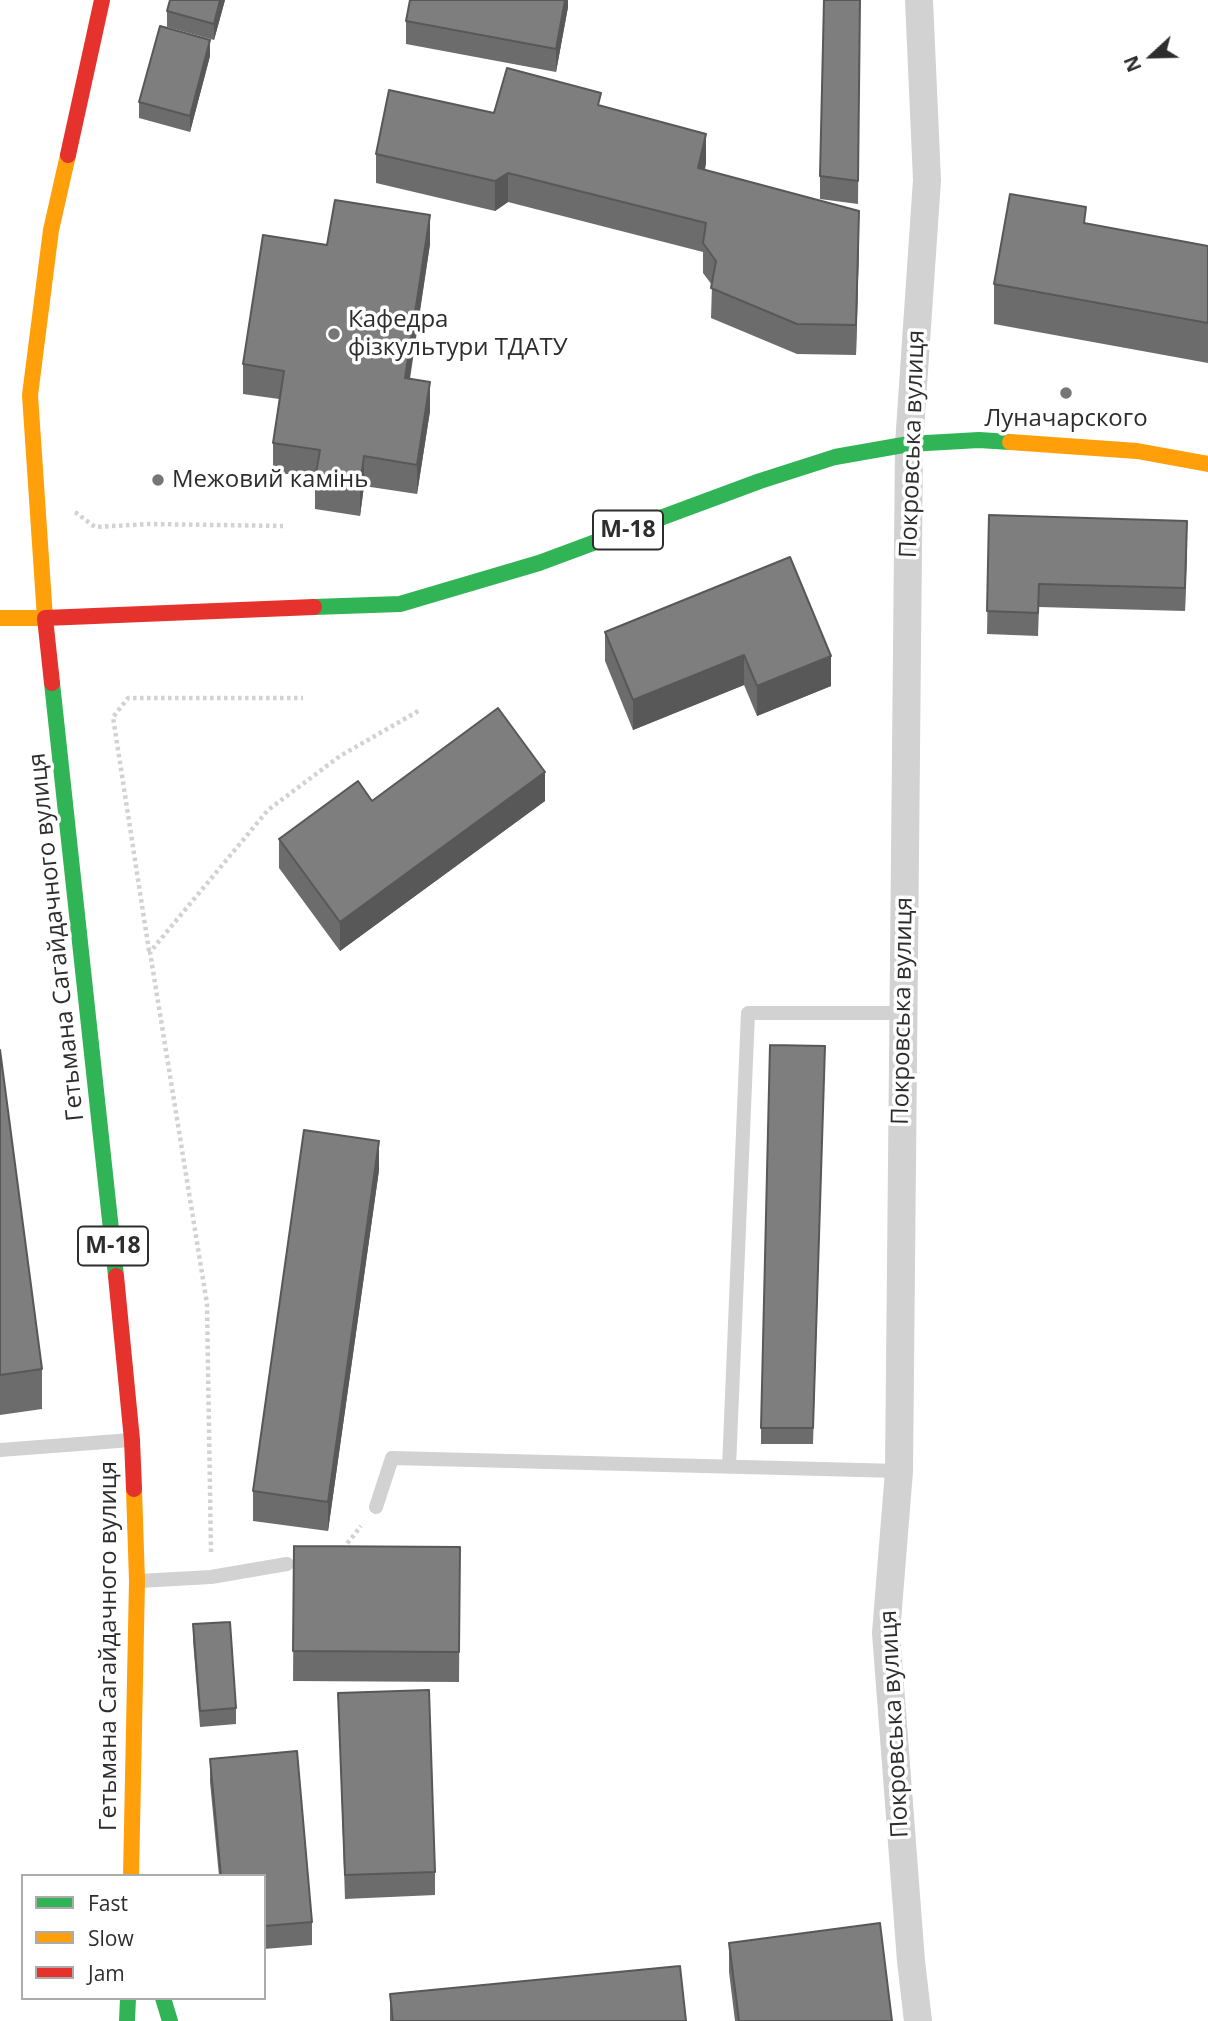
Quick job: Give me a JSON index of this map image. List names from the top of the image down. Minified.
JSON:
{"streets":{"main road":["М-18","Гетьмана Сагайдачного вулиця"],"street":["Покровська вулиця"]},"crossings":[["Покровська вулиця","М-18"],["М-18","Гетьмана Сагайдачного вулиця"]],"places":["Кафедра фізкультури ТДАТУ","Луначарского","Межовий камінь"],"legend":["Fast","Slow","Jam"],"north":"left"}
